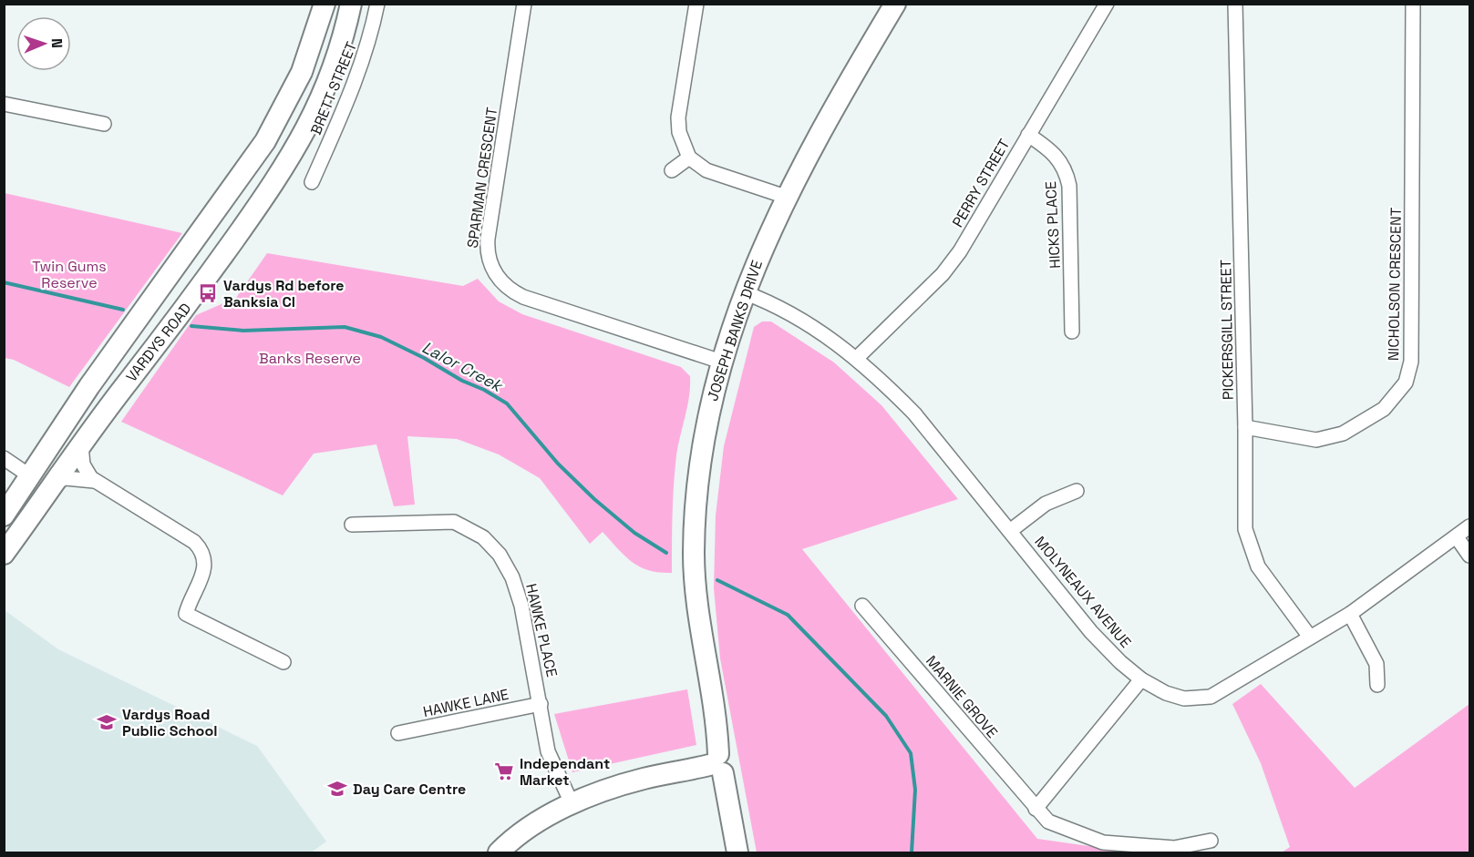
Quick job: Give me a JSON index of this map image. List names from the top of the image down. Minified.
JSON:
{"streets":{"main road":["JOSEPH BANKS DRIVE","VARDYS ROAD"],"street":["BRETT STREET","SPARMAN CRESCENT","PERRY STREET","HICKS PLACE","NICHOLSON CRESCENT","PICKERSGILL STREET","MOLYNEAUX AVENUE","HAWKE PLACE","MARNIE GROVE","HAWKE LANE"]},"crossings":[["SPARMAN CRESCENT","JOSEPH BANKS DRIVE"],["PERRY STREET","HICKS PLACE"],["PERRY STREET","MOLYNEAUX AVENUE"],["NICHOLSON CRESCENT","PICKERSGILL STREET"],["PICKERSGILL STREET","MOLYNEAUX AVENUE"],["JOSEPH BANKS DRIVE","MOLYNEAUX AVENUE"],["HAWKE PLACE","HAWKE LANE"]],"water":["Lalor Creek"],"parks":["Twin Gums Reserve","Banks Reserve"],"places":{"bus stop":["Vardys Rd before Banksia Cl"],"school or university":["Vardys Road Public School","Day Care Centre"],"supermarket":["Independant Market"]},"north":"right"}
